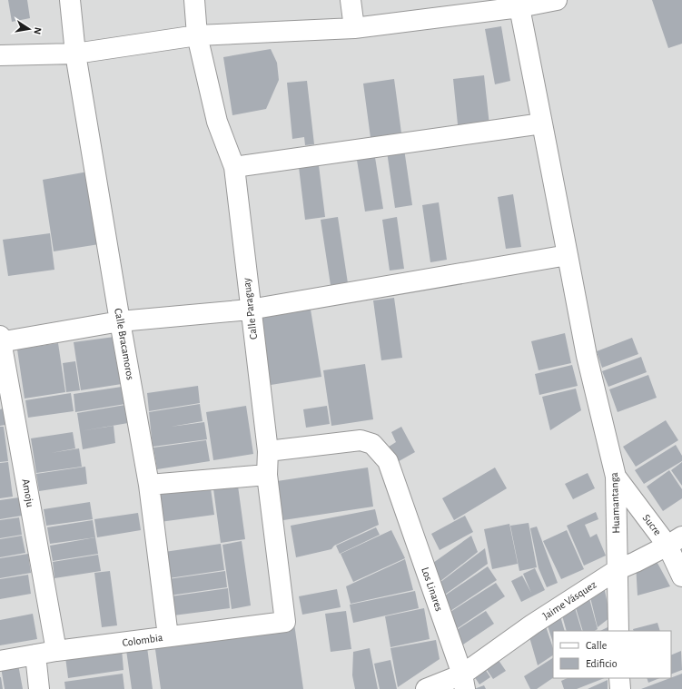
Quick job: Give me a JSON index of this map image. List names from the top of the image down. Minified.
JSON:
{"streets":{"street":["Calle Paraguay","Calle Bracamoros","Amoju","Huamantanga","Sucre","Los Linares","Jaime Vásquez","Colombia"]},"crossings":[["Calle Paraguay","Los Linares"],["Calle Paraguay","Colombia"],["Calle Bracamoros","Colombia"],["Amoju","Colombia"],["Huamantanga","Sucre"],["Huamantanga","Jaime Vásquez"],["Sucre","Jaime Vásquez"],["Los Linares","Jaime Vásquez"]],"legend":["Calle","Edificio"],"north":"right"}
